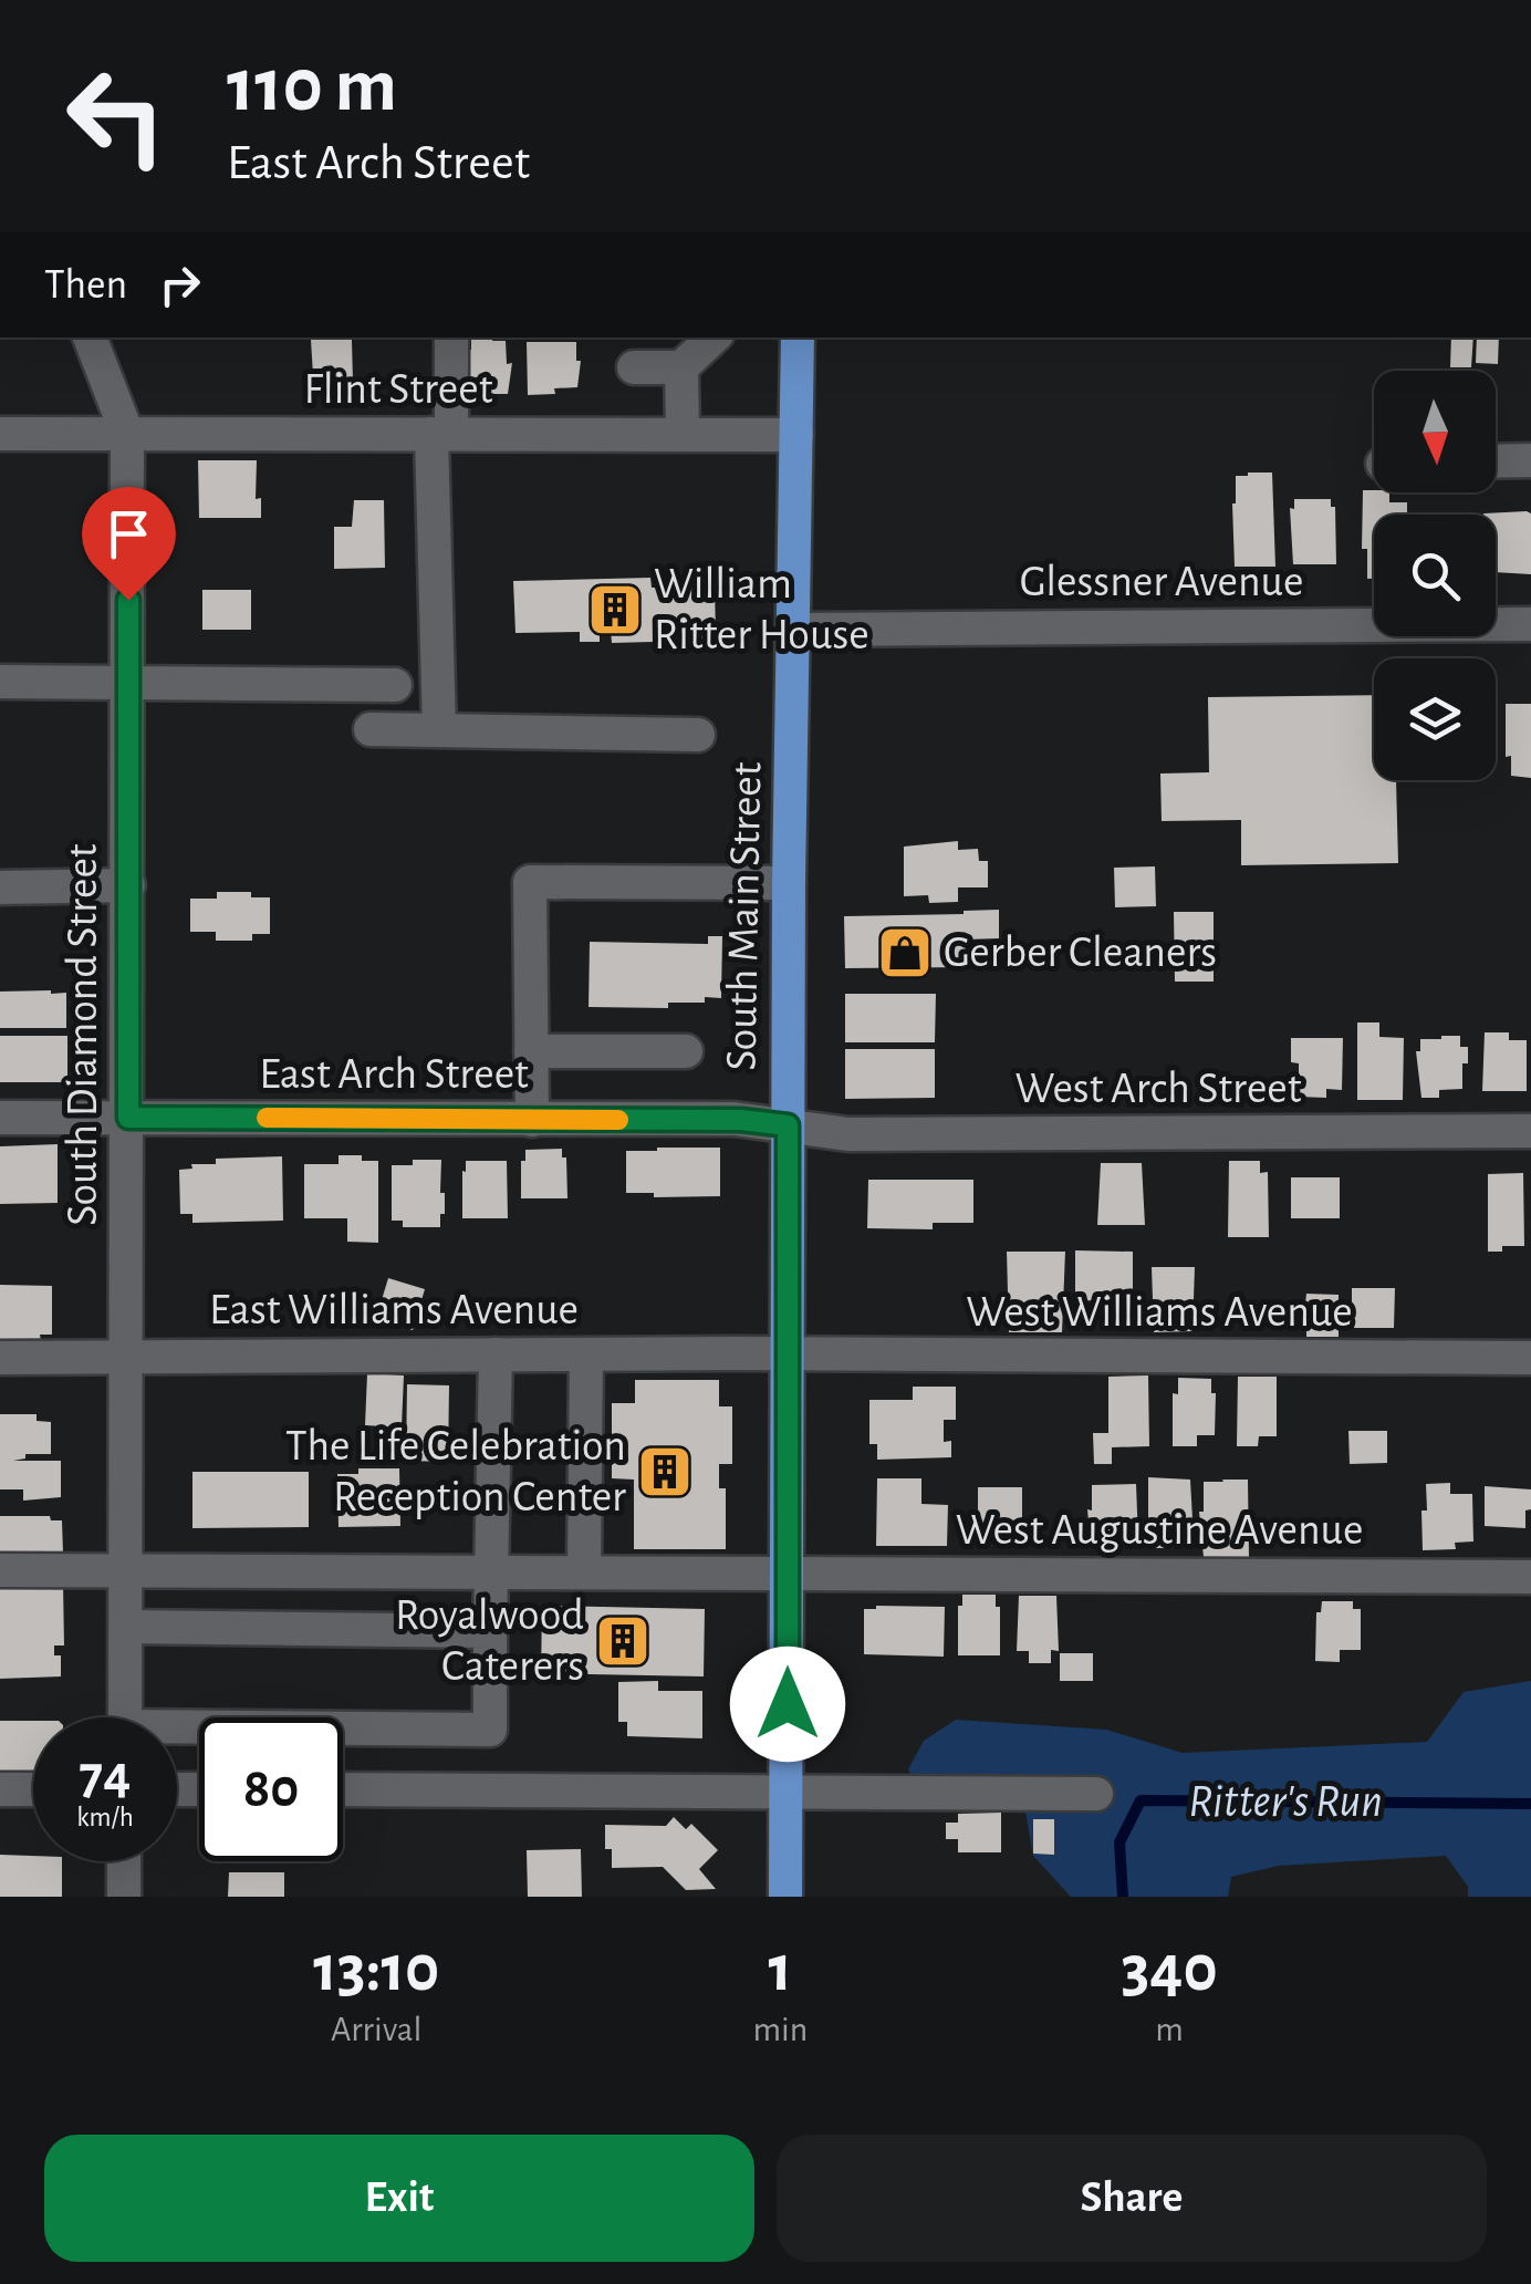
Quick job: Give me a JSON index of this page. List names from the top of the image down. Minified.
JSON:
{"streets":{"highway":["South Main Street"],"street":["Flint Street","Glessner Avenue","South Diamond Street","East Arch Street","West Arch Street","East Williams Avenue","West Williams Avenue","West Augustine Avenue"]},"crossings":[["Flint Street","South Main Street"],["Flint Street","South Diamond Street"],["Glessner Avenue","South Main Street"],["South Main Street","East Arch Street"],["South Main Street","West Arch Street"],["South Main Street","East Williams Avenue"],["South Main Street","West Williams Avenue"],["South Main Street","West Augustine Avenue"],["South Diamond Street","East Arch Street"],["South Diamond Street","East Williams Avenue"],["South Diamond Street","West Augustine Avenue"],["East Arch Street","West Arch Street"],["East Williams Avenue","West Williams Avenue"]],"water":["Ritter's Run"],"places":{"building":["William Ritter House","The Life Celebration Reception Center","Royalwood Caterers"],"shop":["Gerber Cleaners"]},"north":"bottom","page":{"turn":["110 m","East Arch Street"],"then":"Then","speed":"74 km/h","limit":"80","eta":["13:10","Arrival","1","min","340","m"],"buttons":["Exit","Share"]}}
